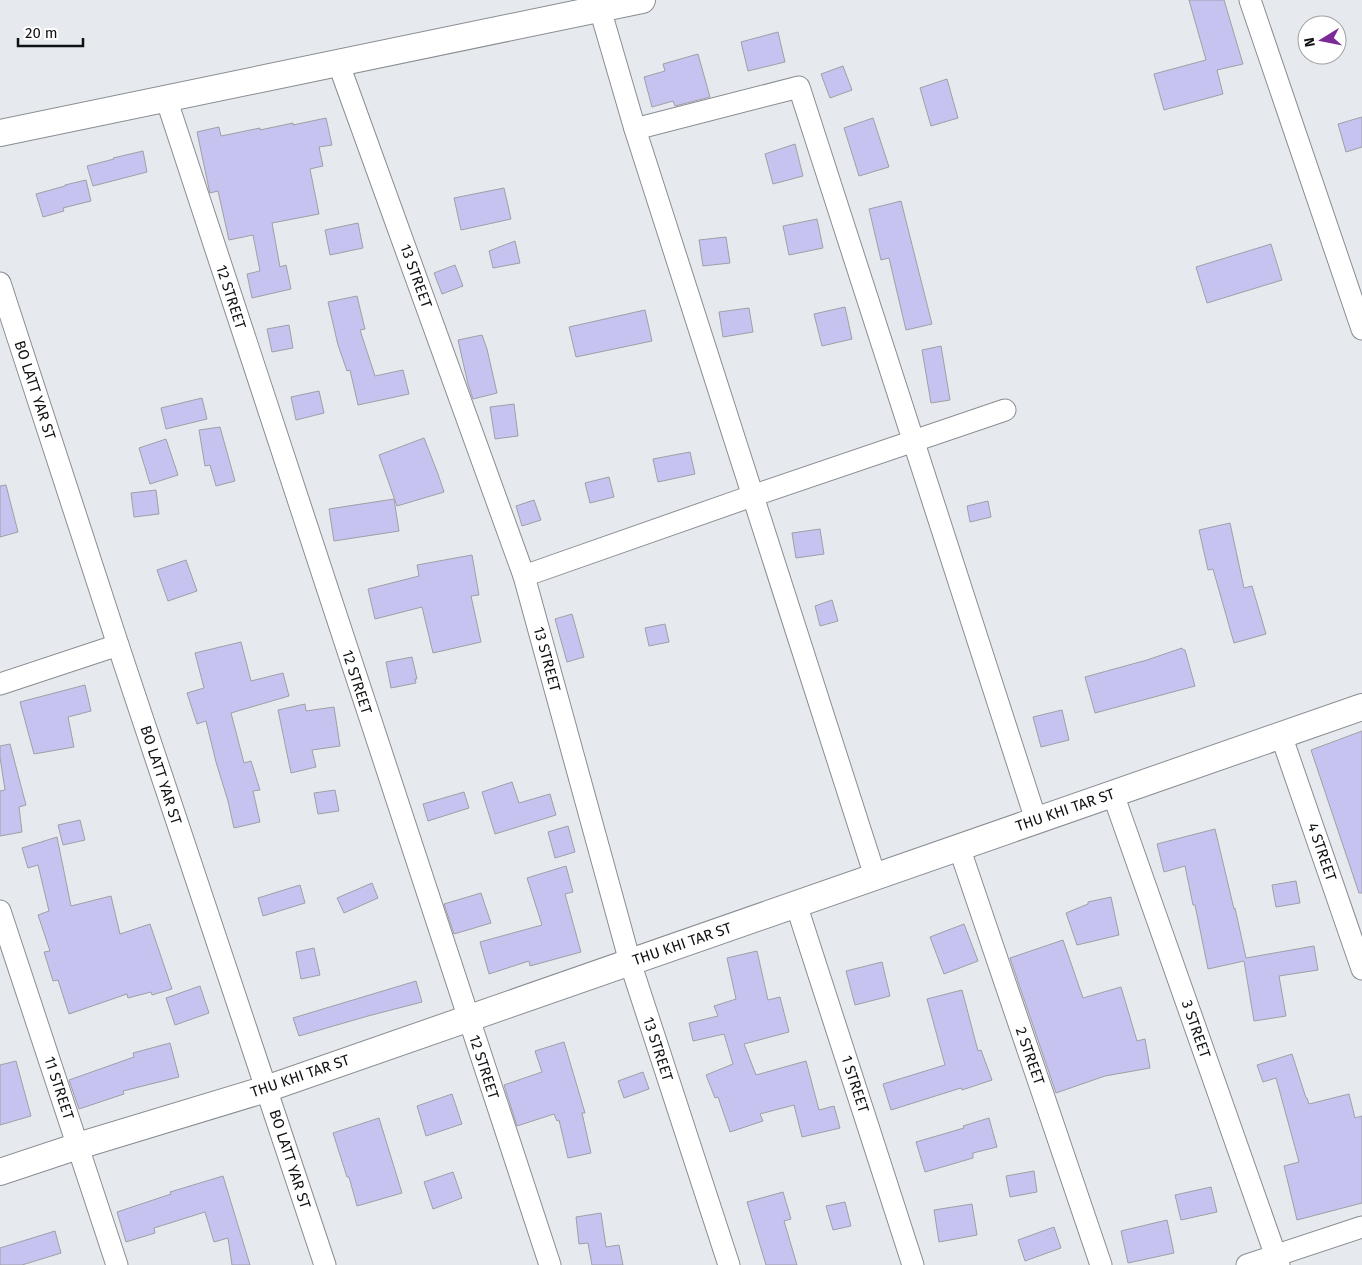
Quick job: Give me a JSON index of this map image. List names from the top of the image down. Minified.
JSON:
{"streets":{"street":["13 STREET","12 STREET","BO LATT YAR ST","THU KHI TAR ST","4 STREET","3 STREET","2 STREET","1 STREET","11 STREET"]},"crossings":[["13 STREET","THU KHI TAR ST"],["12 STREET","THU KHI TAR ST"],["BO LATT YAR ST","THU KHI TAR ST"],["THU KHI TAR ST","4 STREET"],["THU KHI TAR ST","3 STREET"],["THU KHI TAR ST","2 STREET"],["THU KHI TAR ST","1 STREET"],["THU KHI TAR ST","11 STREET"]],"scale_bar":"20 m","north":"left"}
